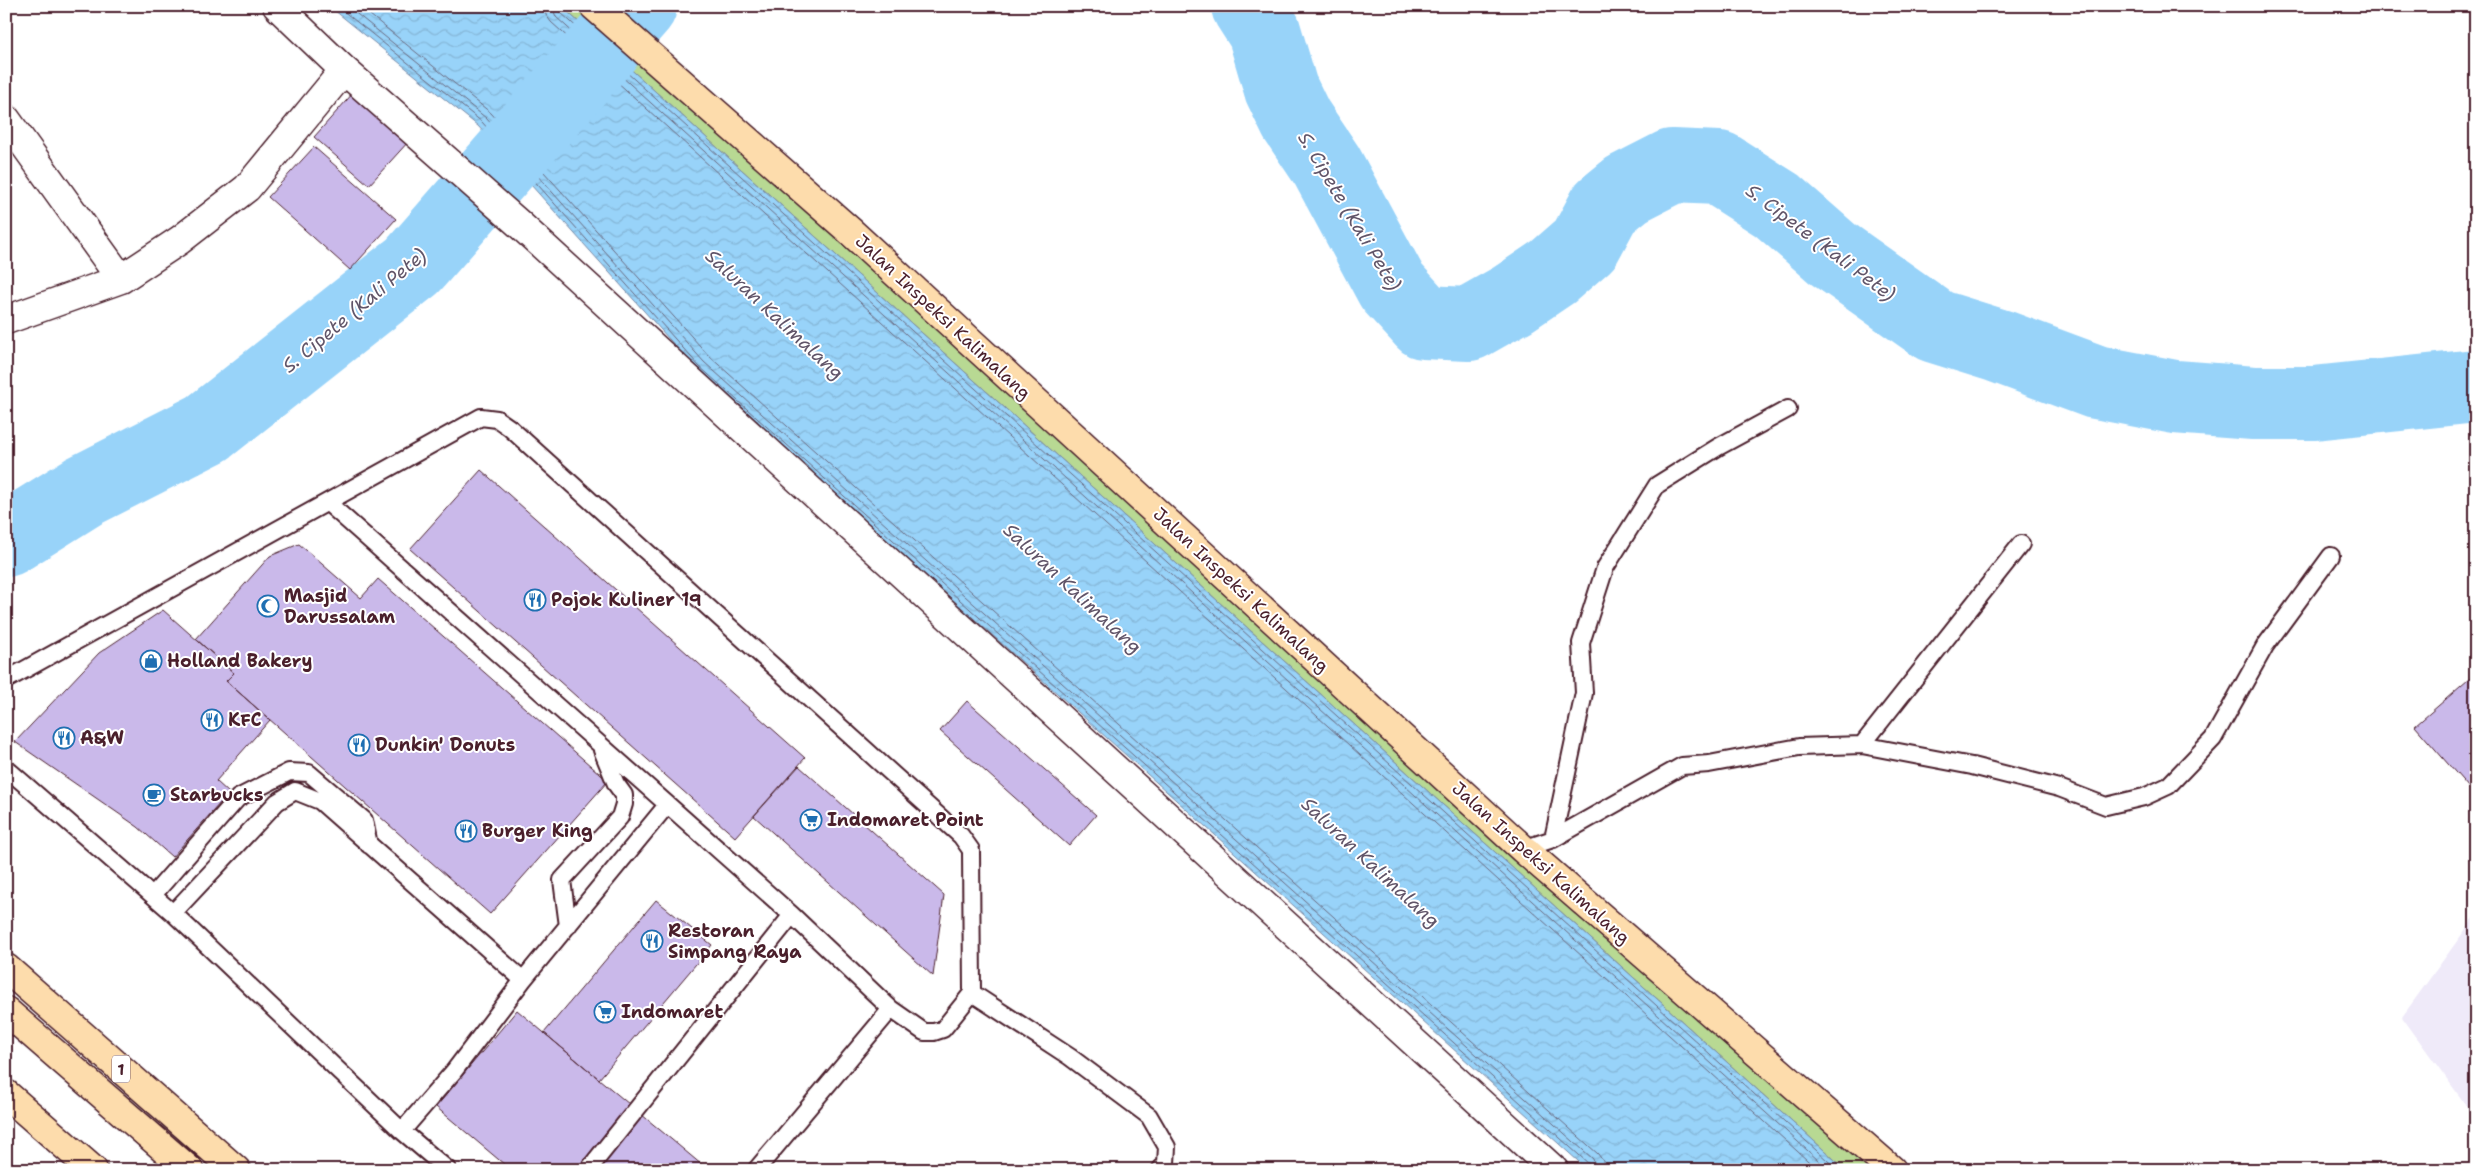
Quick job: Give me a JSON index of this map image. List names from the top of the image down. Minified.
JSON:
{"streets":{"main road":["Jalan Inspeksi Kalimalang","1"]},"water":["S. Cipete (Kali Pete)","Saluran Kalimalang"],"places":{"restaurant":["Pojok Kuliner 19","KFC","A&W","Dunkin' Donuts","Burger King","Restoran Simpang Raya"],"mosque":["Masjid Darussalam"],"shop":["Holland Bakery"],"cafe":["Starbucks"],"supermarket":["Indomaret Point","Indomaret"]}}
